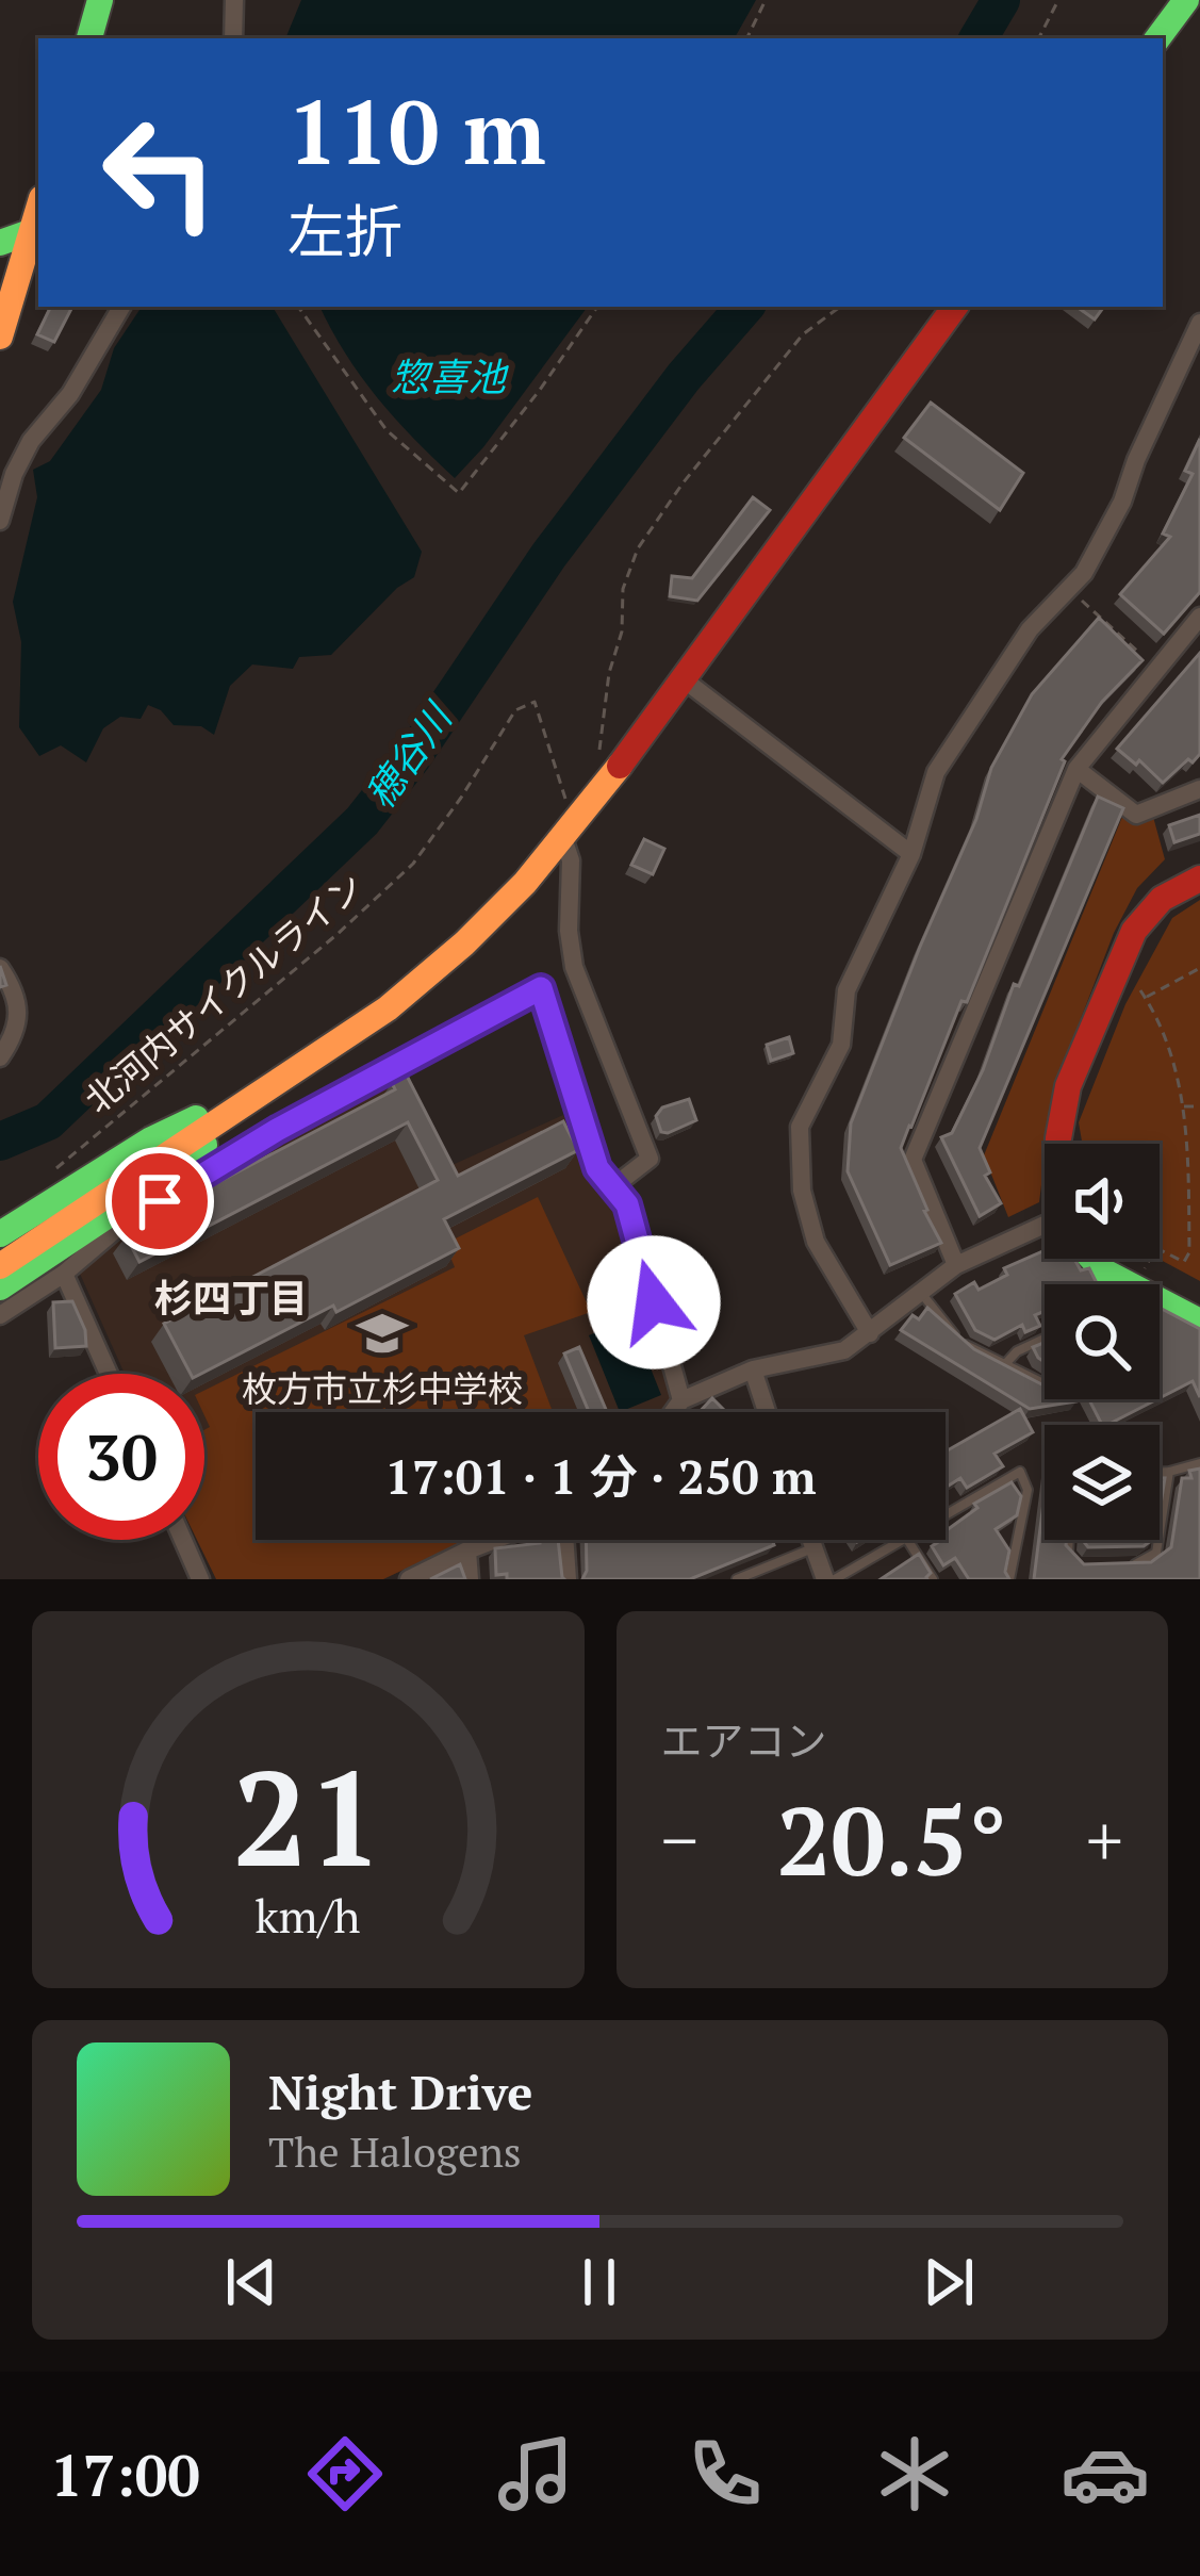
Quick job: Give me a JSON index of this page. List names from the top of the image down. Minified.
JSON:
{"streets":{"path":["北河内サイクルライン"]},"districts":["杉四丁目"],"water":["惣喜池","穂谷川"],"places":{"school or university":["枚方市立杉中学校"]},"page":{"turn":["110 m","左折"],"limit":"30","trip":"17:01 · 1 分 · 250 m","tile":"エアコン","heat":["−","20.5°","+"],"song":["Night Drive","The Halogens"],"tabs":"17:00","gauge":["21","km/h"]}}
